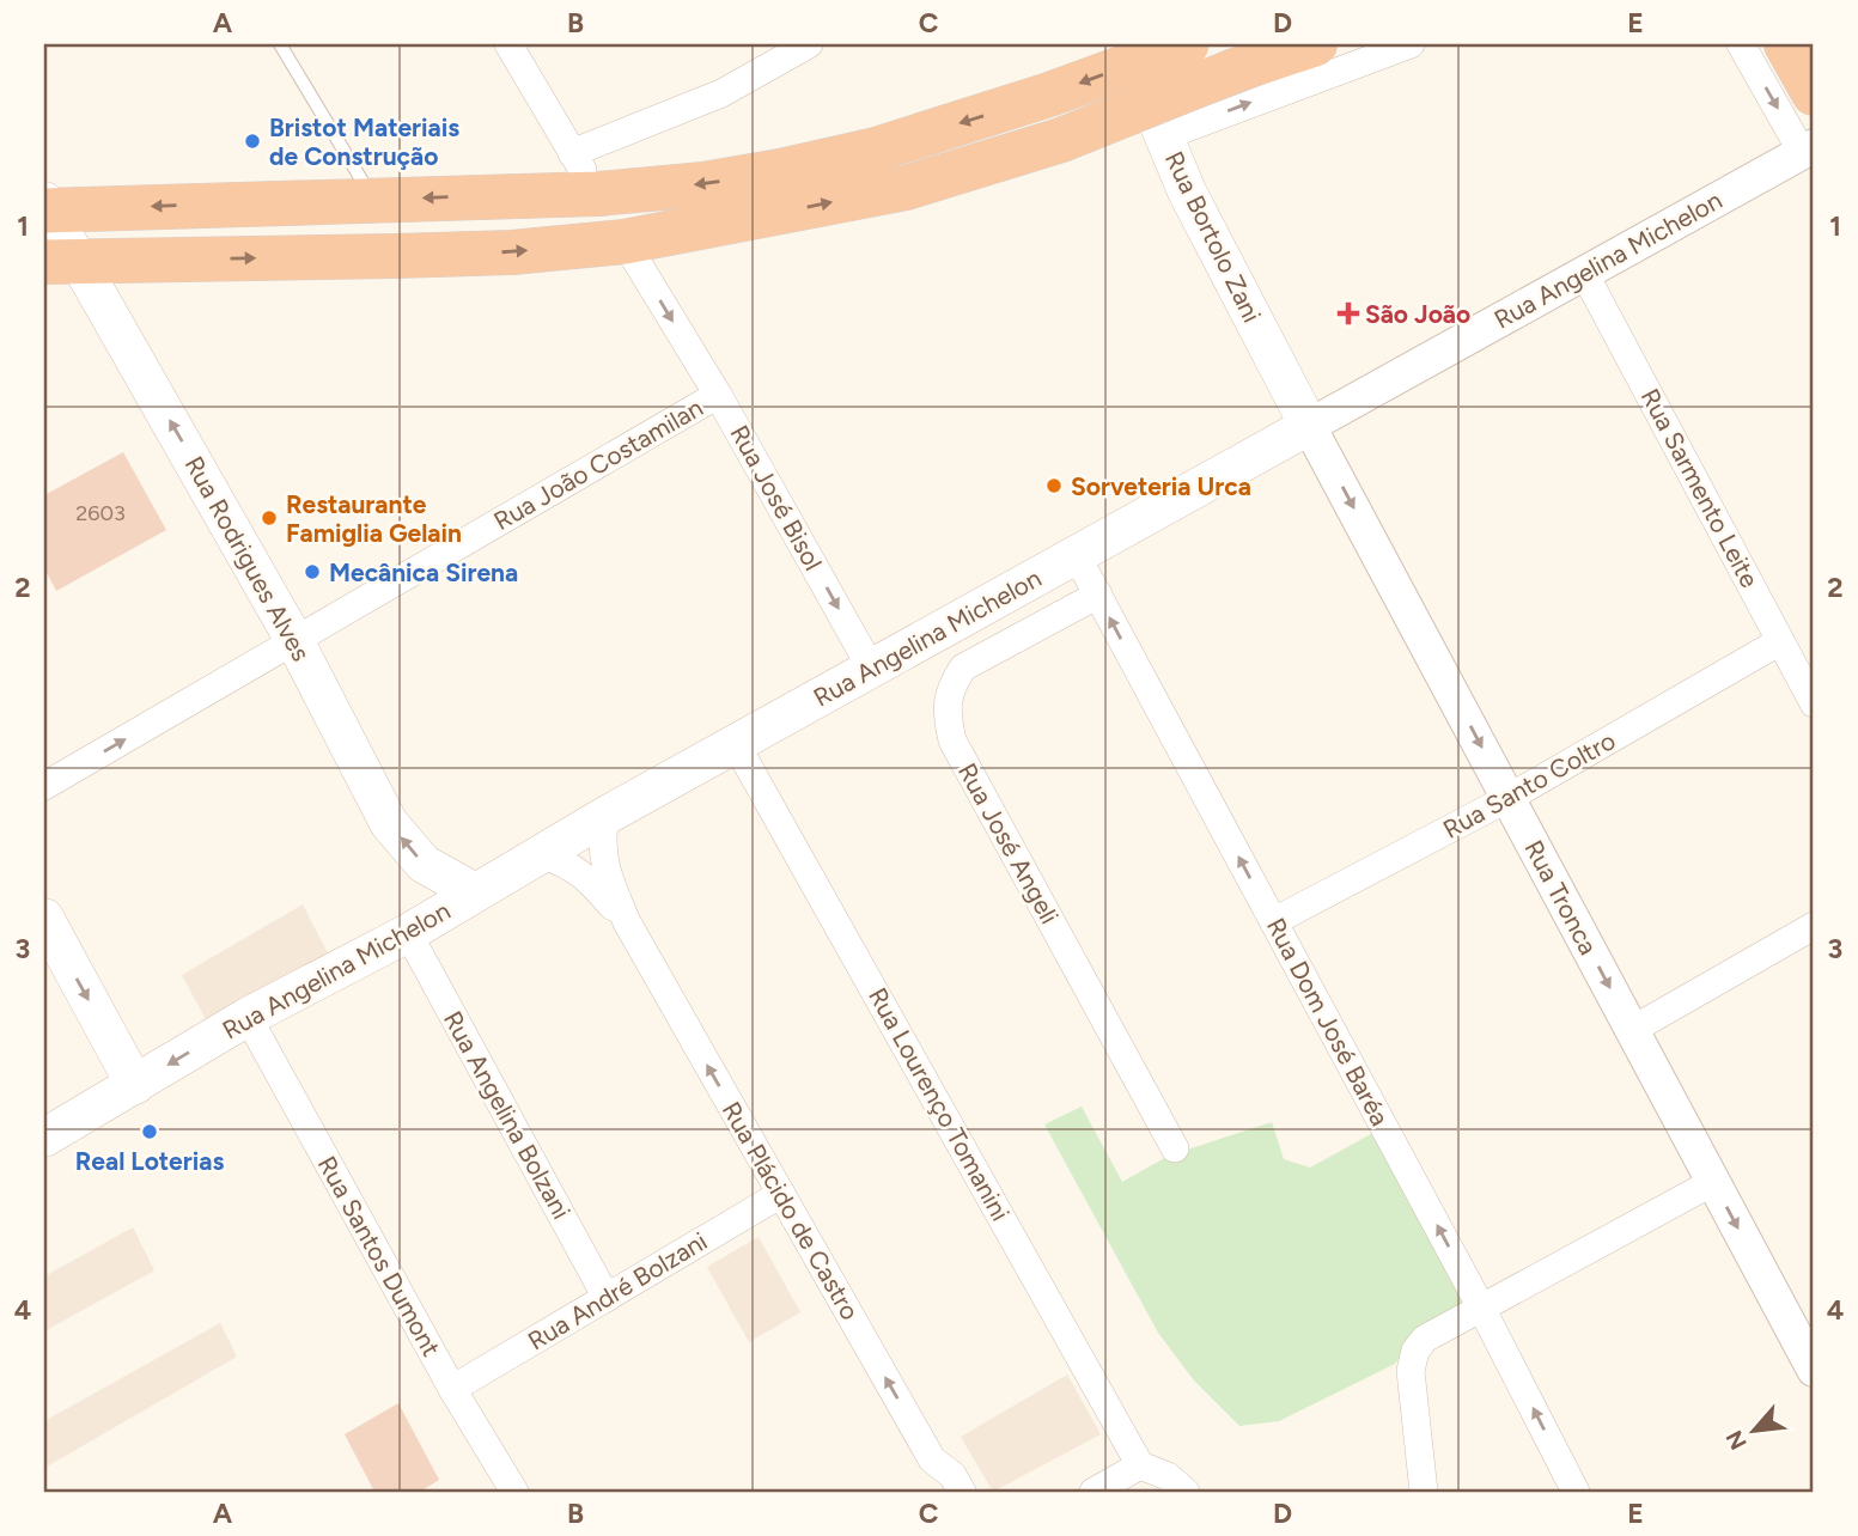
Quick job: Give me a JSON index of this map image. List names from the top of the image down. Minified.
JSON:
{"streets":{"main road":["Rua Bortolo Zani","Rua Angelina Michelon","Rua Rodrigues Alves"],"street":["Rua João Costamilan","Rua Sarmento Leite","Rua José Bisol","Rua Santo Coltro","Rua José Angeli","Rua Tronca","Rua Dom José Baréa","Rua Lourenço Tomanini","Rua Angelina Bolzani","Rua Plácido de Castro","Rua Santos Dumont","Rua André Bolzani"]},"crossings":[["Rua Bortolo Zani","Rua Angelina Michelon"],["Rua Bortolo Zani","Rua Tronca"],["Rua Angelina Michelon","Rua Sarmento Leite"],["Rua Angelina Michelon","Rua José Bisol"],["Rua Angelina Michelon","Rua Rodrigues Alves"],["Rua Angelina Michelon","Rua Tronca"],["Rua Angelina Michelon","Rua Dom José Baréa"],["Rua Angelina Michelon","Rua Lourenço Tomanini"],["Rua Angelina Michelon","Rua Angelina Bolzani"],["Rua Angelina Michelon","Rua Plácido de Castro"],["Rua Angelina Michelon","Rua Santos Dumont"],["Rua João Costamilan","Rua José Bisol"],["Rua João Costamilan","Rua Rodrigues Alves"],["Rua Sarmento Leite","Rua Santo Coltro"],["Rua Santo Coltro","Rua Tronca"],["Rua Santo Coltro","Rua Dom José Baréa"],["Rua José Angeli","Rua Dom José Baréa"],["Rua Angelina Bolzani","Rua André Bolzani"],["Rua Plácido de Castro","Rua André Bolzani"],["Rua Santos Dumont","Rua André Bolzani"]],"one_way":["Rua João Costamilan","Rua José Bisol","Rua Rodrigues Alves","Rua Tronca","Rua Dom José Baréa","Rua Plácido de Castro"],"places":{"other":["Bristot Materiais de Construção","Sorveteria Urca","Restaurante Famiglia Gelain","Mecânica Sirena","Real Loterias"],"health":["São João"]},"house_numbers":["2603"],"north":"bottom left","grid":{"columns":["A","B","C","D","E"],"rows":["1","2","3","4"]}}
